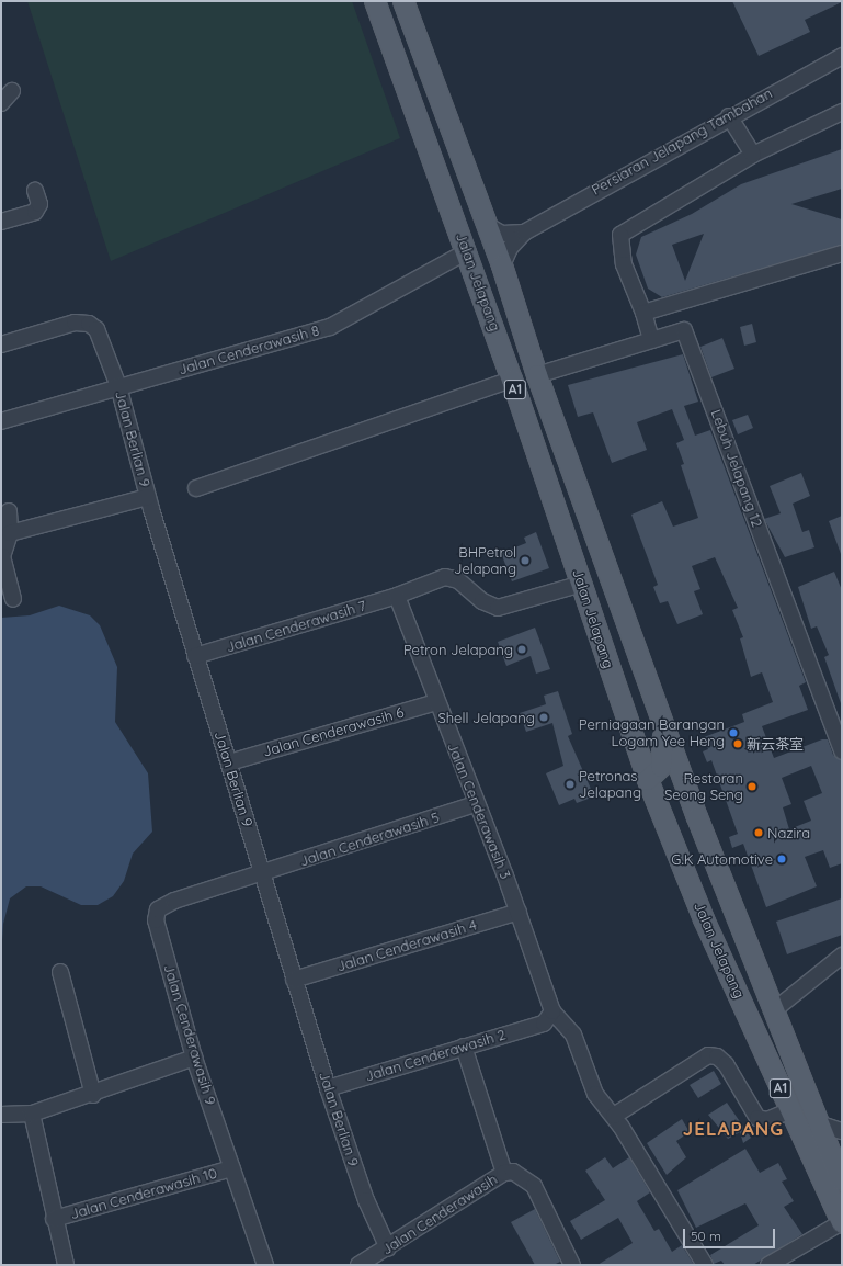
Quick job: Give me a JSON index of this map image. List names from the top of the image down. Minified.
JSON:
{"streets":{"main road":["Jalan Jelapang","A1"],"street":["Persiaran Jelapang Tambahan","Jalan Cenderawasih 8","Jalan Berlian 9","Lebuh Jelapang 12","Jalan Cenderawasih 7","Jalan Cenderawasih 6","Jalan Cenderawasih 3","Jalan Cenderawasih 5","Jalan Cenderawasih 4","Jalan Cenderawasih 9","Jalan Cenderawasih 2","Jalan Cenderawasih 10","Jalan Cenderawasih"]},"crossings":[["Persiaran Jelapang Tambahan","Jalan Jelapang"],["Jalan Jelapang","Jalan Cenderawasih 8"],["Jalan Jelapang","Lebuh Jelapang 12"],["Jalan Jelapang","Jalan Cenderawasih 7"],["Jalan Cenderawasih 8","Jalan Berlian 9"],["Jalan Berlian 9","Jalan Cenderawasih 7"],["Jalan Berlian 9","Jalan Cenderawasih 6"],["Jalan Berlian 9","Jalan Cenderawasih 5"],["Jalan Berlian 9","Jalan Cenderawasih 4"],["Jalan Berlian 9","Jalan Cenderawasih 9"],["Jalan Berlian 9","Jalan Cenderawasih 2"],["Jalan Berlian 9","Jalan Cenderawasih"],["Jalan Cenderawasih 7","Jalan Cenderawasih 3"],["Jalan Cenderawasih 6","Jalan Cenderawasih 3"],["Jalan Cenderawasih 3","Jalan Cenderawasih 5"],["Jalan Cenderawasih 3","Jalan Cenderawasih 4"],["Jalan Cenderawasih 3","Jalan Cenderawasih 2"],["Jalan Cenderawasih 5","Jalan Cenderawasih 9"],["Jalan Cenderawasih 9","Jalan Cenderawasih 10"]],"districts":["JELAPANG"],"places":["BHPetrol Jelapang","Petron Jelapang","Shell Jelapang","Perniagaan Barangan Logam Yee Heng","新云茶室","Petronas Jelapang","Restoran Seong Seng","Nazira","G.K Automotive"],"scale_bar":"50 m"}
